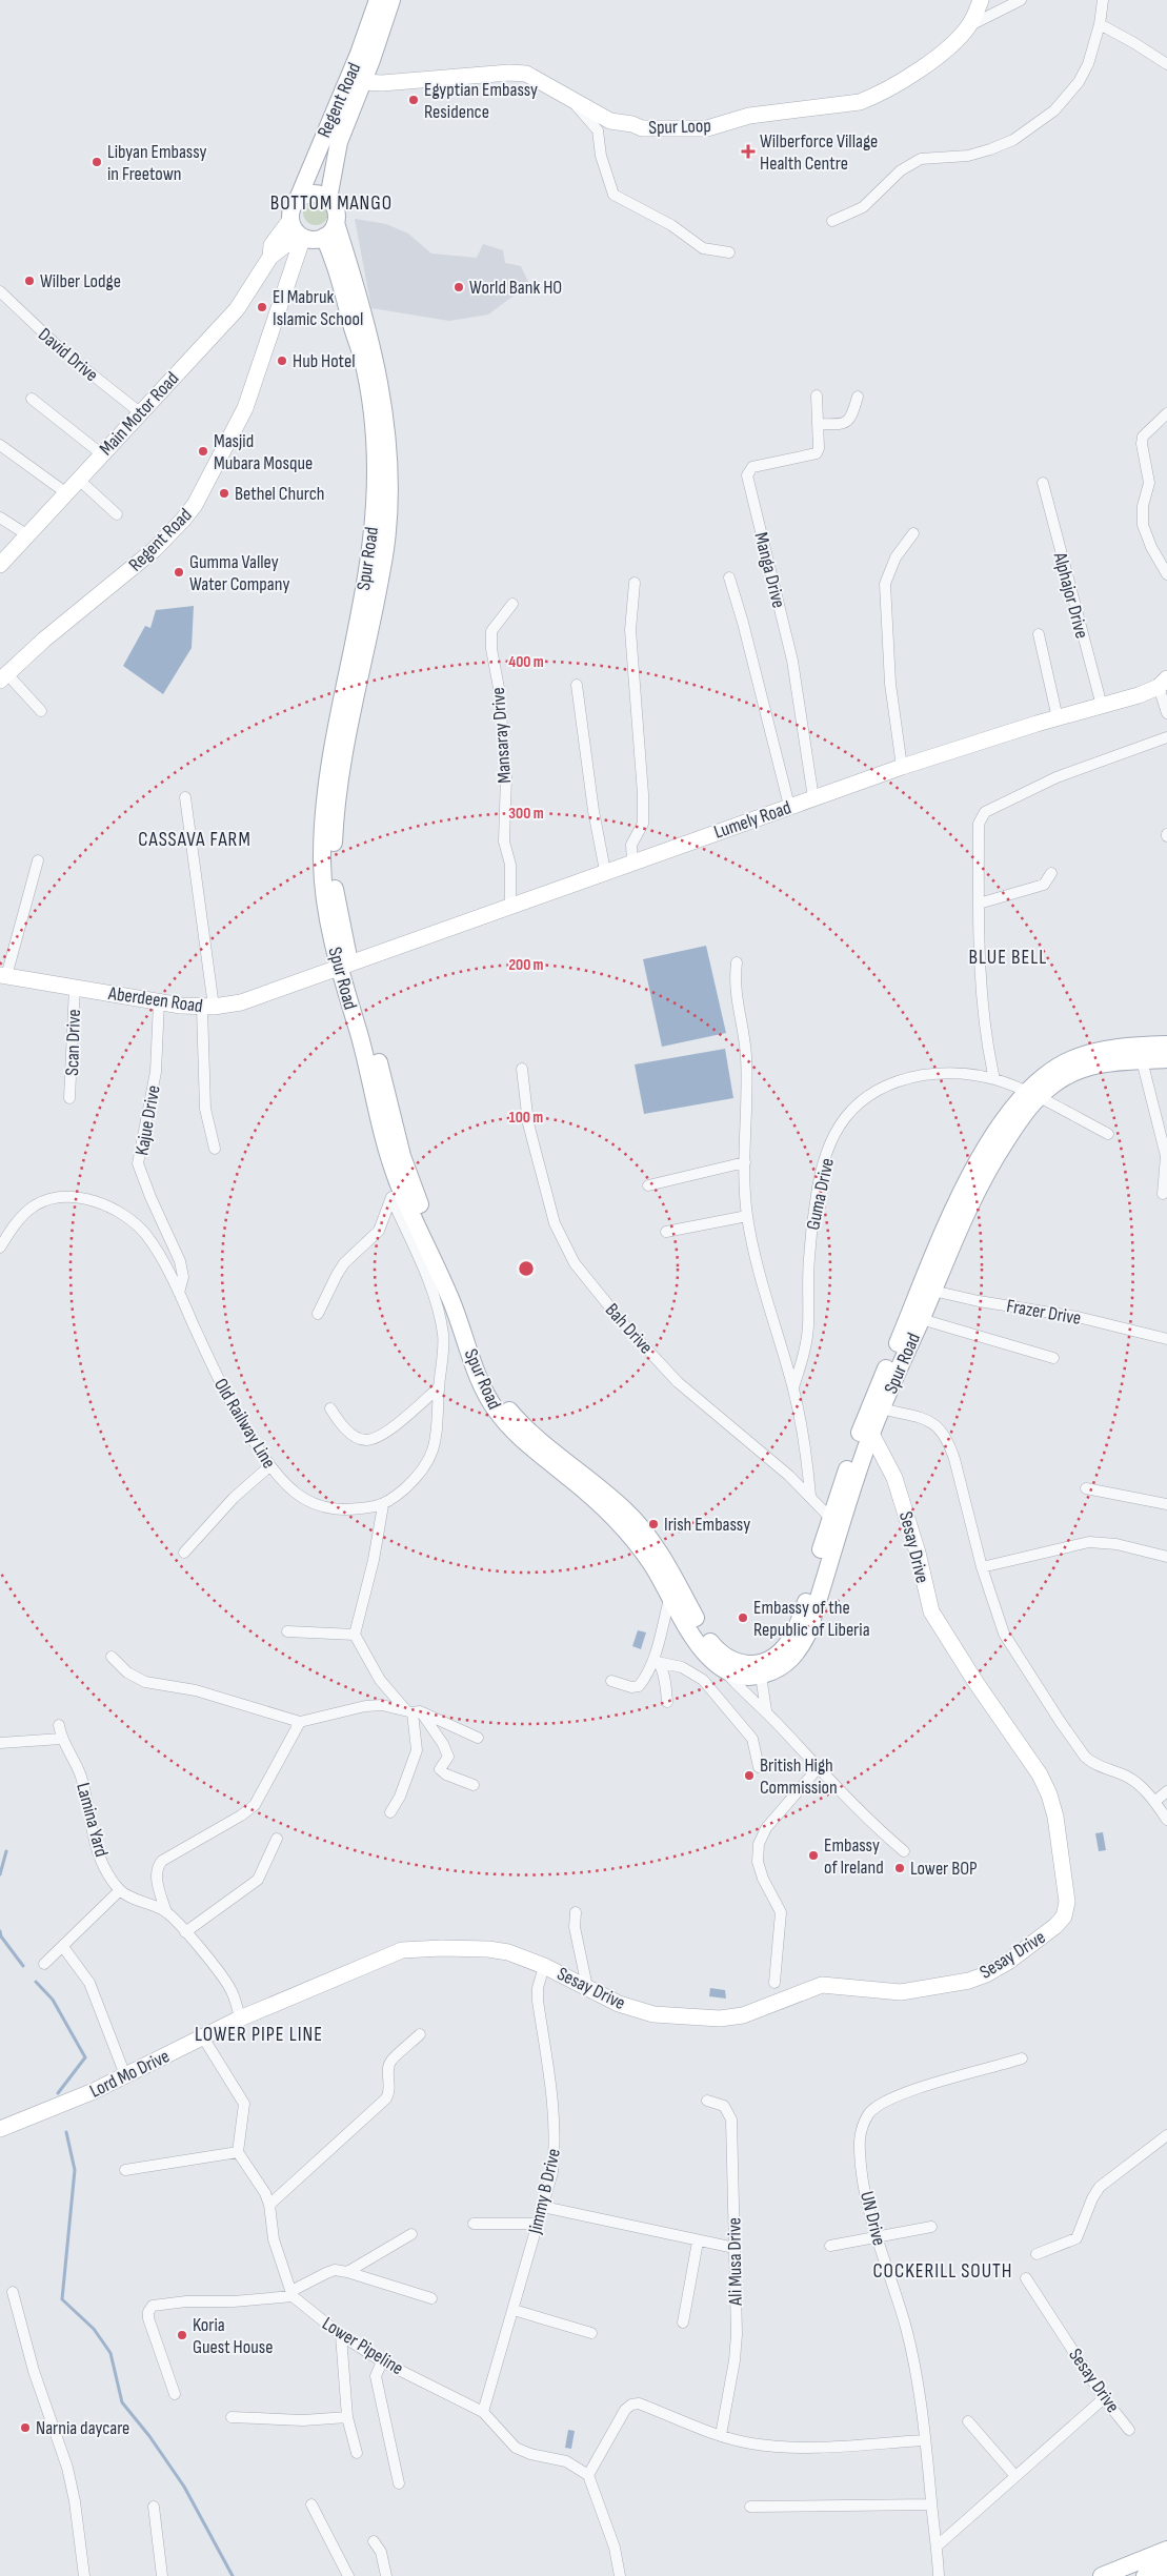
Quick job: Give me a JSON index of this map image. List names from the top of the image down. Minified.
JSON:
{"streets":{"main road":["Regent Road","Spur Road"],"street":["Spur Loop","David Drive","Main Motor Road","Manga Drive","Alphajor Drive","Mansaray Drive","Lumely Road","Aberdeen Road","Scan Drive","Kajue Drive","Guma Drive","Frazer Drive","Bah Drive","Old Railway Line","Sesay Drive","Lamina Yard","Lord Mo Drive","Jimmy B Drive","UN Drive","Ali Musa Drive","Lower Pipeline"]},"crossings":[["Regent Road","Spur Loop"],["Regent Road","Main Motor Road"],["Regent Road","Spur Road"],["David Drive","Main Motor Road"],["Main Motor Road","Spur Road"],["Spur Road","Lumely Road"],["Spur Road","Aberdeen Road"],["Spur Road","Guma Drive"],["Spur Road","Frazer Drive"],["Spur Road","Bah Drive"],["Spur Road","Sesay Drive"],["Manga Drive","Lumely Road"],["Alphajor Drive","Lumely Road"],["Mansaray Drive","Lumely Road"],["Lumely Road","Aberdeen Road"],["Aberdeen Road","Scan Drive"],["Aberdeen Road","Kajue Drive"],["Kajue Drive","Old Railway Line"],["Sesay Drive","Lord Mo Drive"],["Sesay Drive","Jimmy B Drive"],["Jimmy B Drive","Lower Pipeline"]],"districts":["BOTTOM MANGO","CASSAVA FARM","BLUE BELL","LOWER PIPE LINE","COCKERILL SOUTH"],"places":{"other":["Egyptian Embassy Residence","Libyan Embassy in Freetown","Wilber Lodge","World Bank HO","El Mabruk Islamic School","Hub Hotel","Masjid Mubara Mosque","Bethel Church","Gumma Valley Water Company","Irish Embassy","Embassy of the Republic of Liberia","British High Commission","Embassy of Ireland","Lower BOP","Koria Guest House","Narnia daycare"],"health":["Wilberforce Village Health Centre"]},"rings":["400 m","300 m","200 m","100 m"]}
